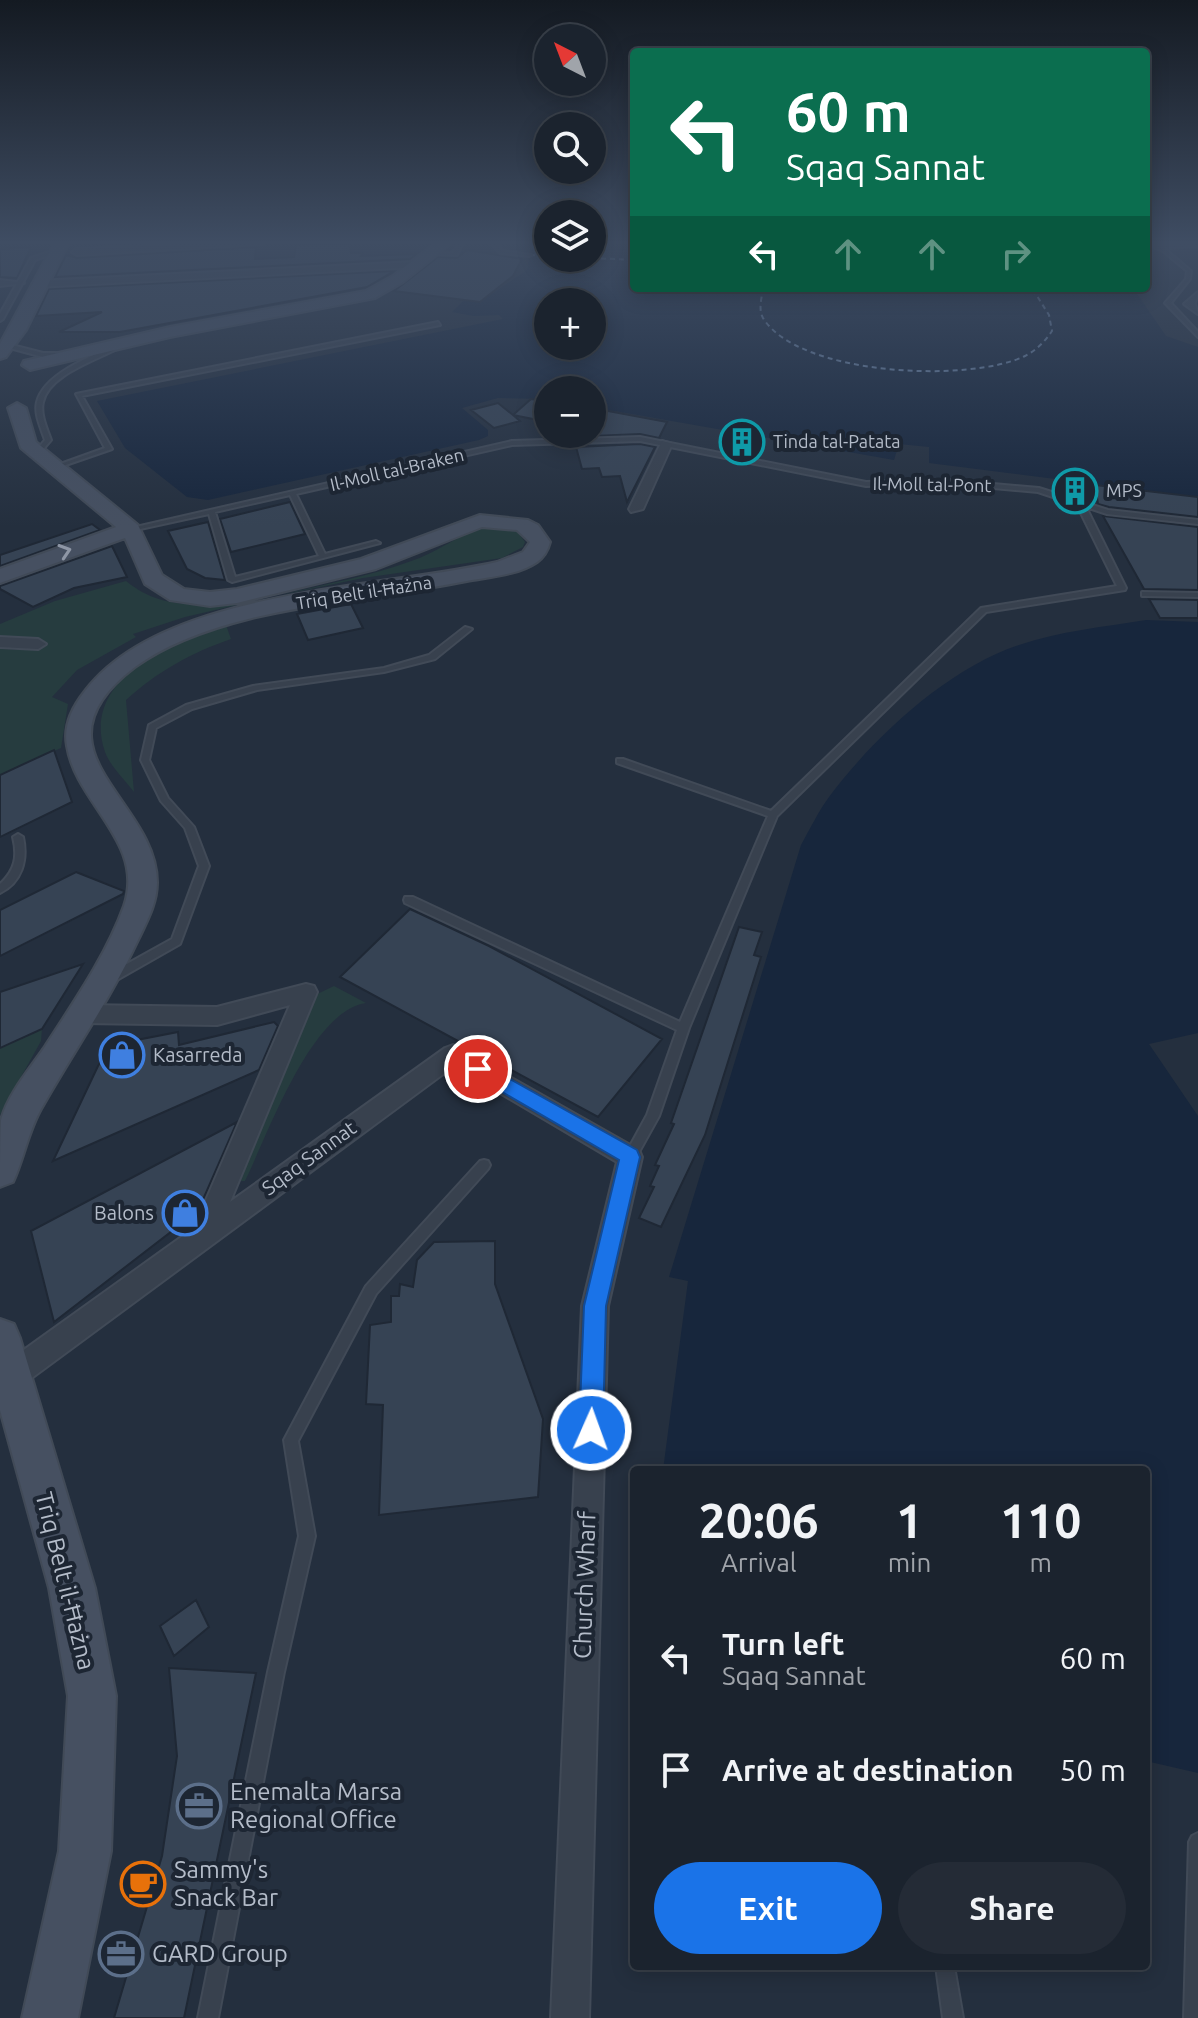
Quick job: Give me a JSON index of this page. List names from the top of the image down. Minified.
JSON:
{"streets":{"main road":["Triq Belt il-Ħażna"],"street":["Sqaq Sannat","Church Wharf"],"lane":["Il-Moll tal-Braken","Il-Moll tal-Pont"]},"crossings":[["Il-Moll tal-Braken","Il-Moll tal-Pont"],["Il-Moll tal-Braken","Triq Belt il-Ħażna"],["Triq Belt il-Ħażna","Sqaq Sannat"],["Sqaq Sannat","Church Wharf"]],"places":{"building":["Tinda tal-Patata","MPS"],"shop":["Kasarreda","Balons"],"office":["Enemalta Marsa Regional Office","GARD Group"],"cafe":["Sammy's Snack Bar"]},"north":"top left","page":{"map_buttons":["+","−"],"turn":["60 m","Sqaq Sannat"],"eta":["20:06","Arrival","1","min","110","m"],"list":[{"name":"Turn left","note":"Sqaq Sannat","value":"60 m"},{"name":"Arrive at destination","value":"50 m"}],"buttons":["Exit","Share"]}}
